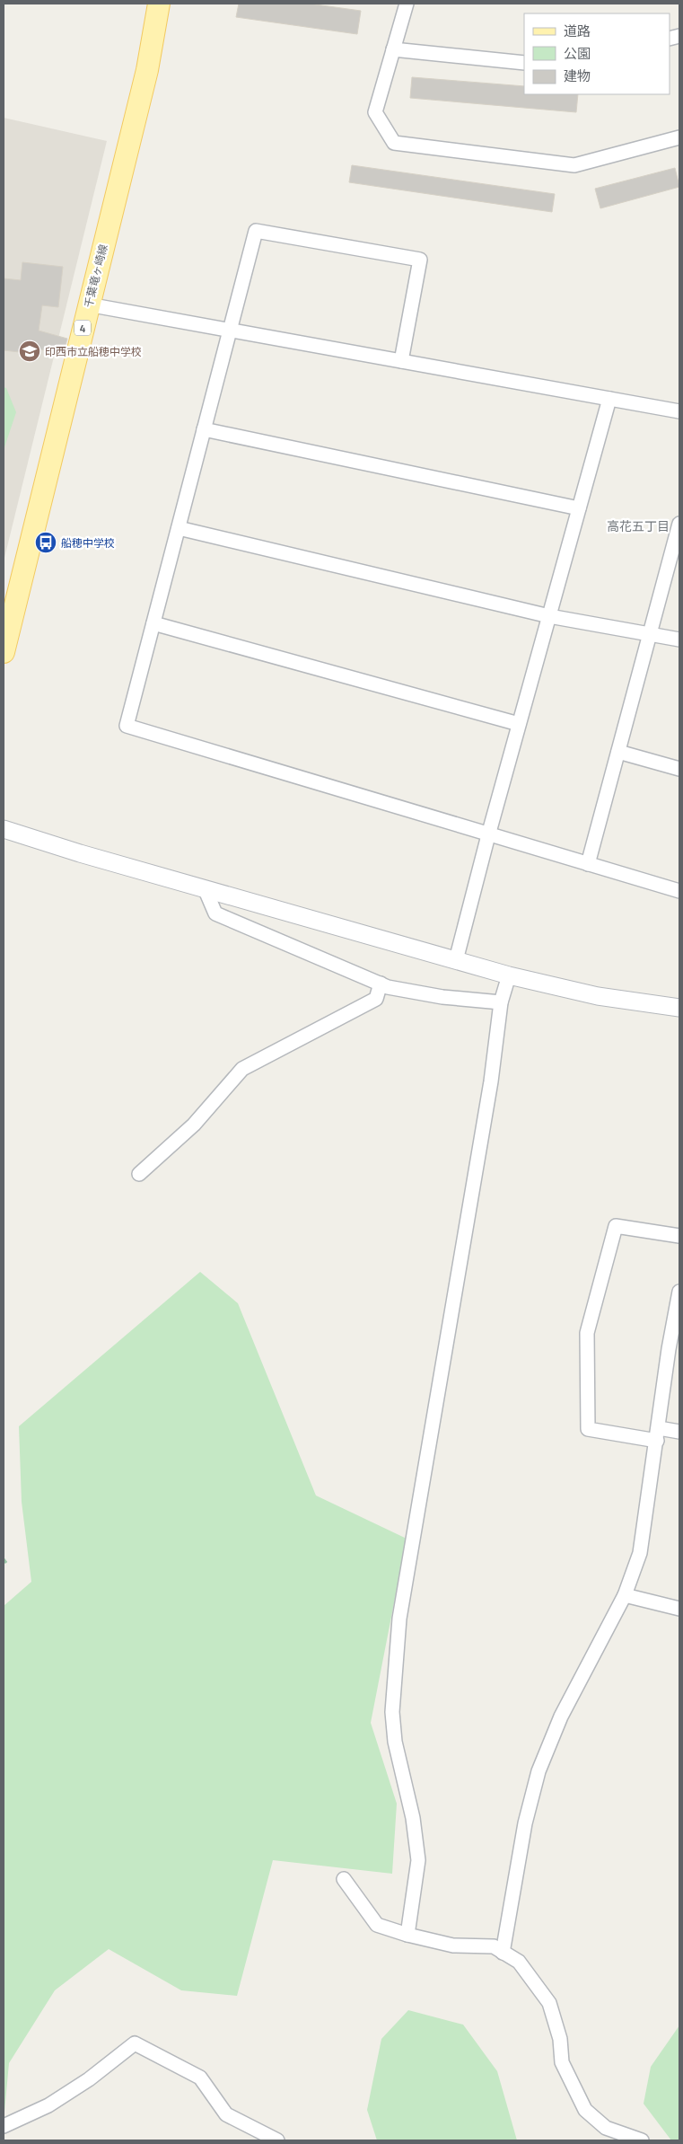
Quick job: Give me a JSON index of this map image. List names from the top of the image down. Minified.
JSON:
{"streets":{"main road":["千葉竜ヶ崎線","4"]},"districts":["高花五丁目"],"places":{"school or university":["印西市立船穂中学校"],"bus stop":["船穂中学校"]},"legend":["道路","公園","建物"]}
